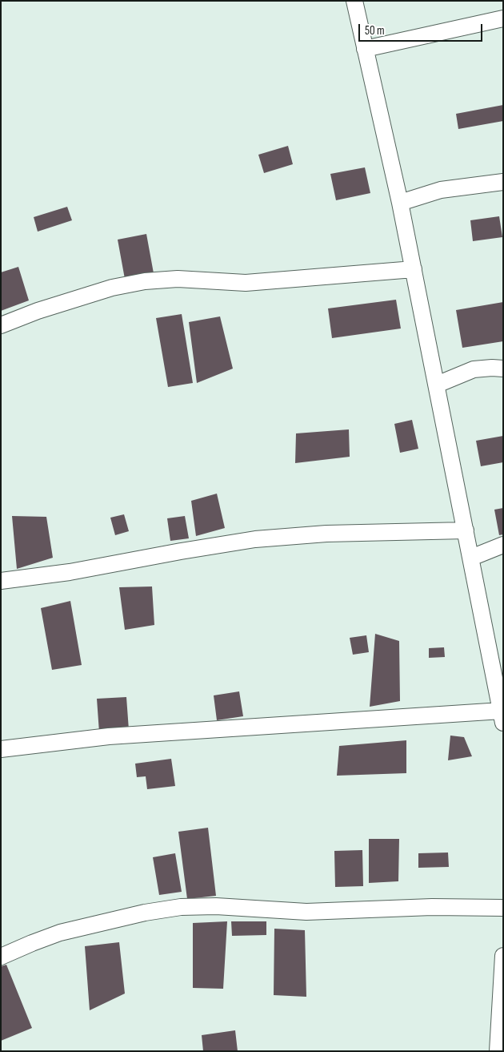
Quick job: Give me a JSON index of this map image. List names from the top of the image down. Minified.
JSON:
{"scale_bar":"50 m"}
